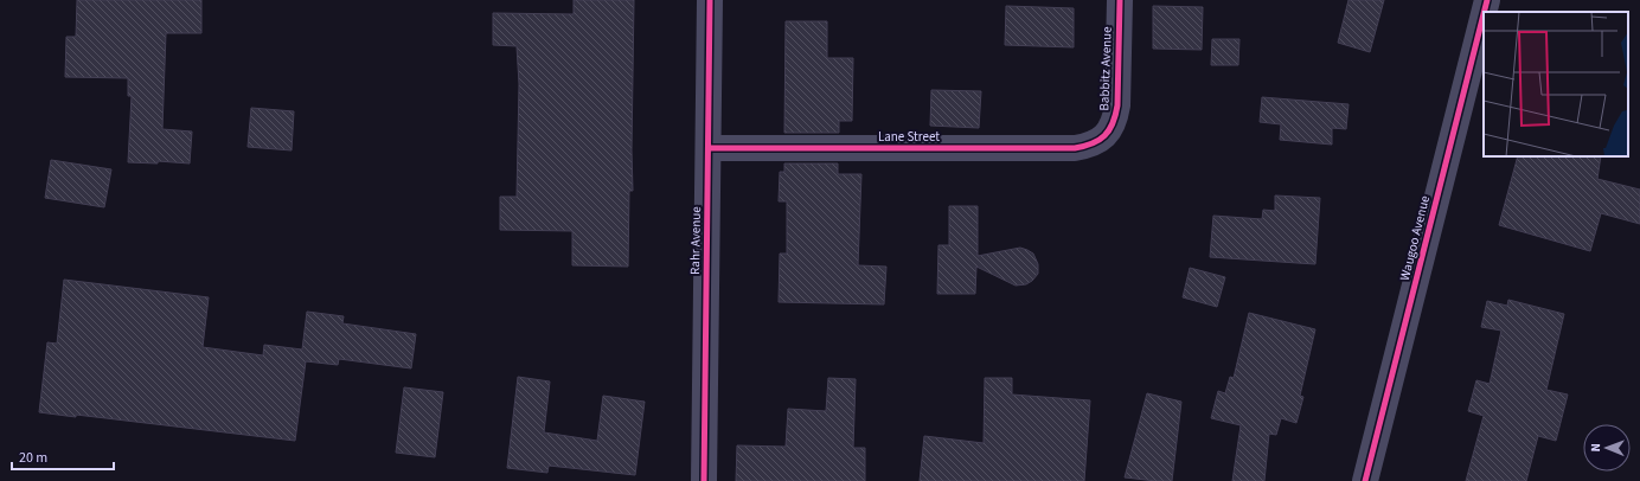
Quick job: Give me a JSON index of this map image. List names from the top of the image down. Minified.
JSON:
{"streets":{"street":["Babbitz Avenue","Lane Street","Waugoo Avenue","Rahr Avenue"]},"crossings":[["Babbitz Avenue","Lane Street"],["Lane Street","Rahr Avenue"]],"scale_bar":"20 m","north":"left"}
